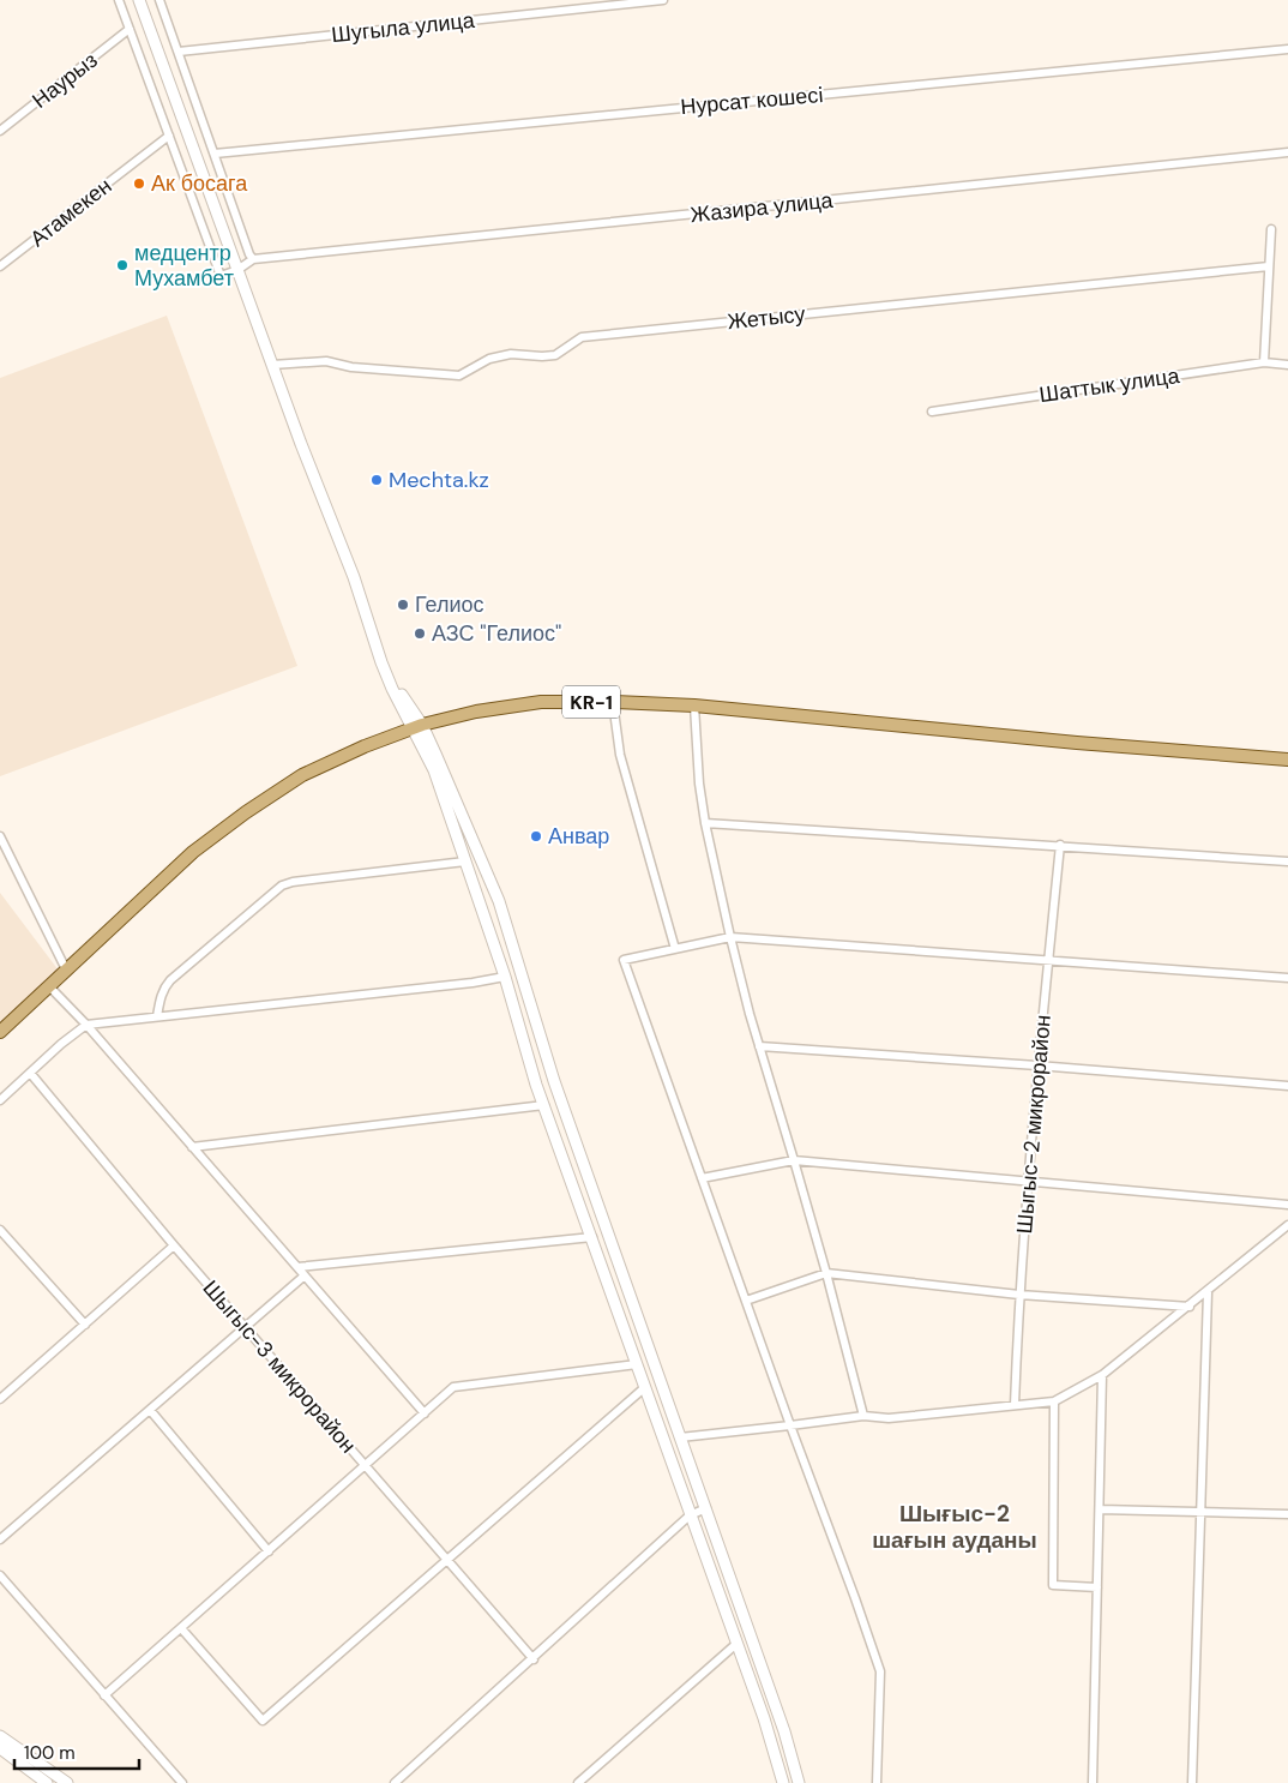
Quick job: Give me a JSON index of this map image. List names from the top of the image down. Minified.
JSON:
{"streets":{"main road":["KR-1"],"street":["Шугыла улица","Наурыз","Нурсат кошесi","Жазира улица","Атамекен","Жетысу","Шаттык улица","Шыгыс-2 микрорайон","Шыгыс-3 микрорайон"]},"districts":["Шығыс-2 шағын ауданы"],"places":["Ак босага","медцентр Мухамбет","Mechta.kz","Гелиос","АЗС \"Гелиос\"","Анвар"],"scale_bar":"100 m"}
